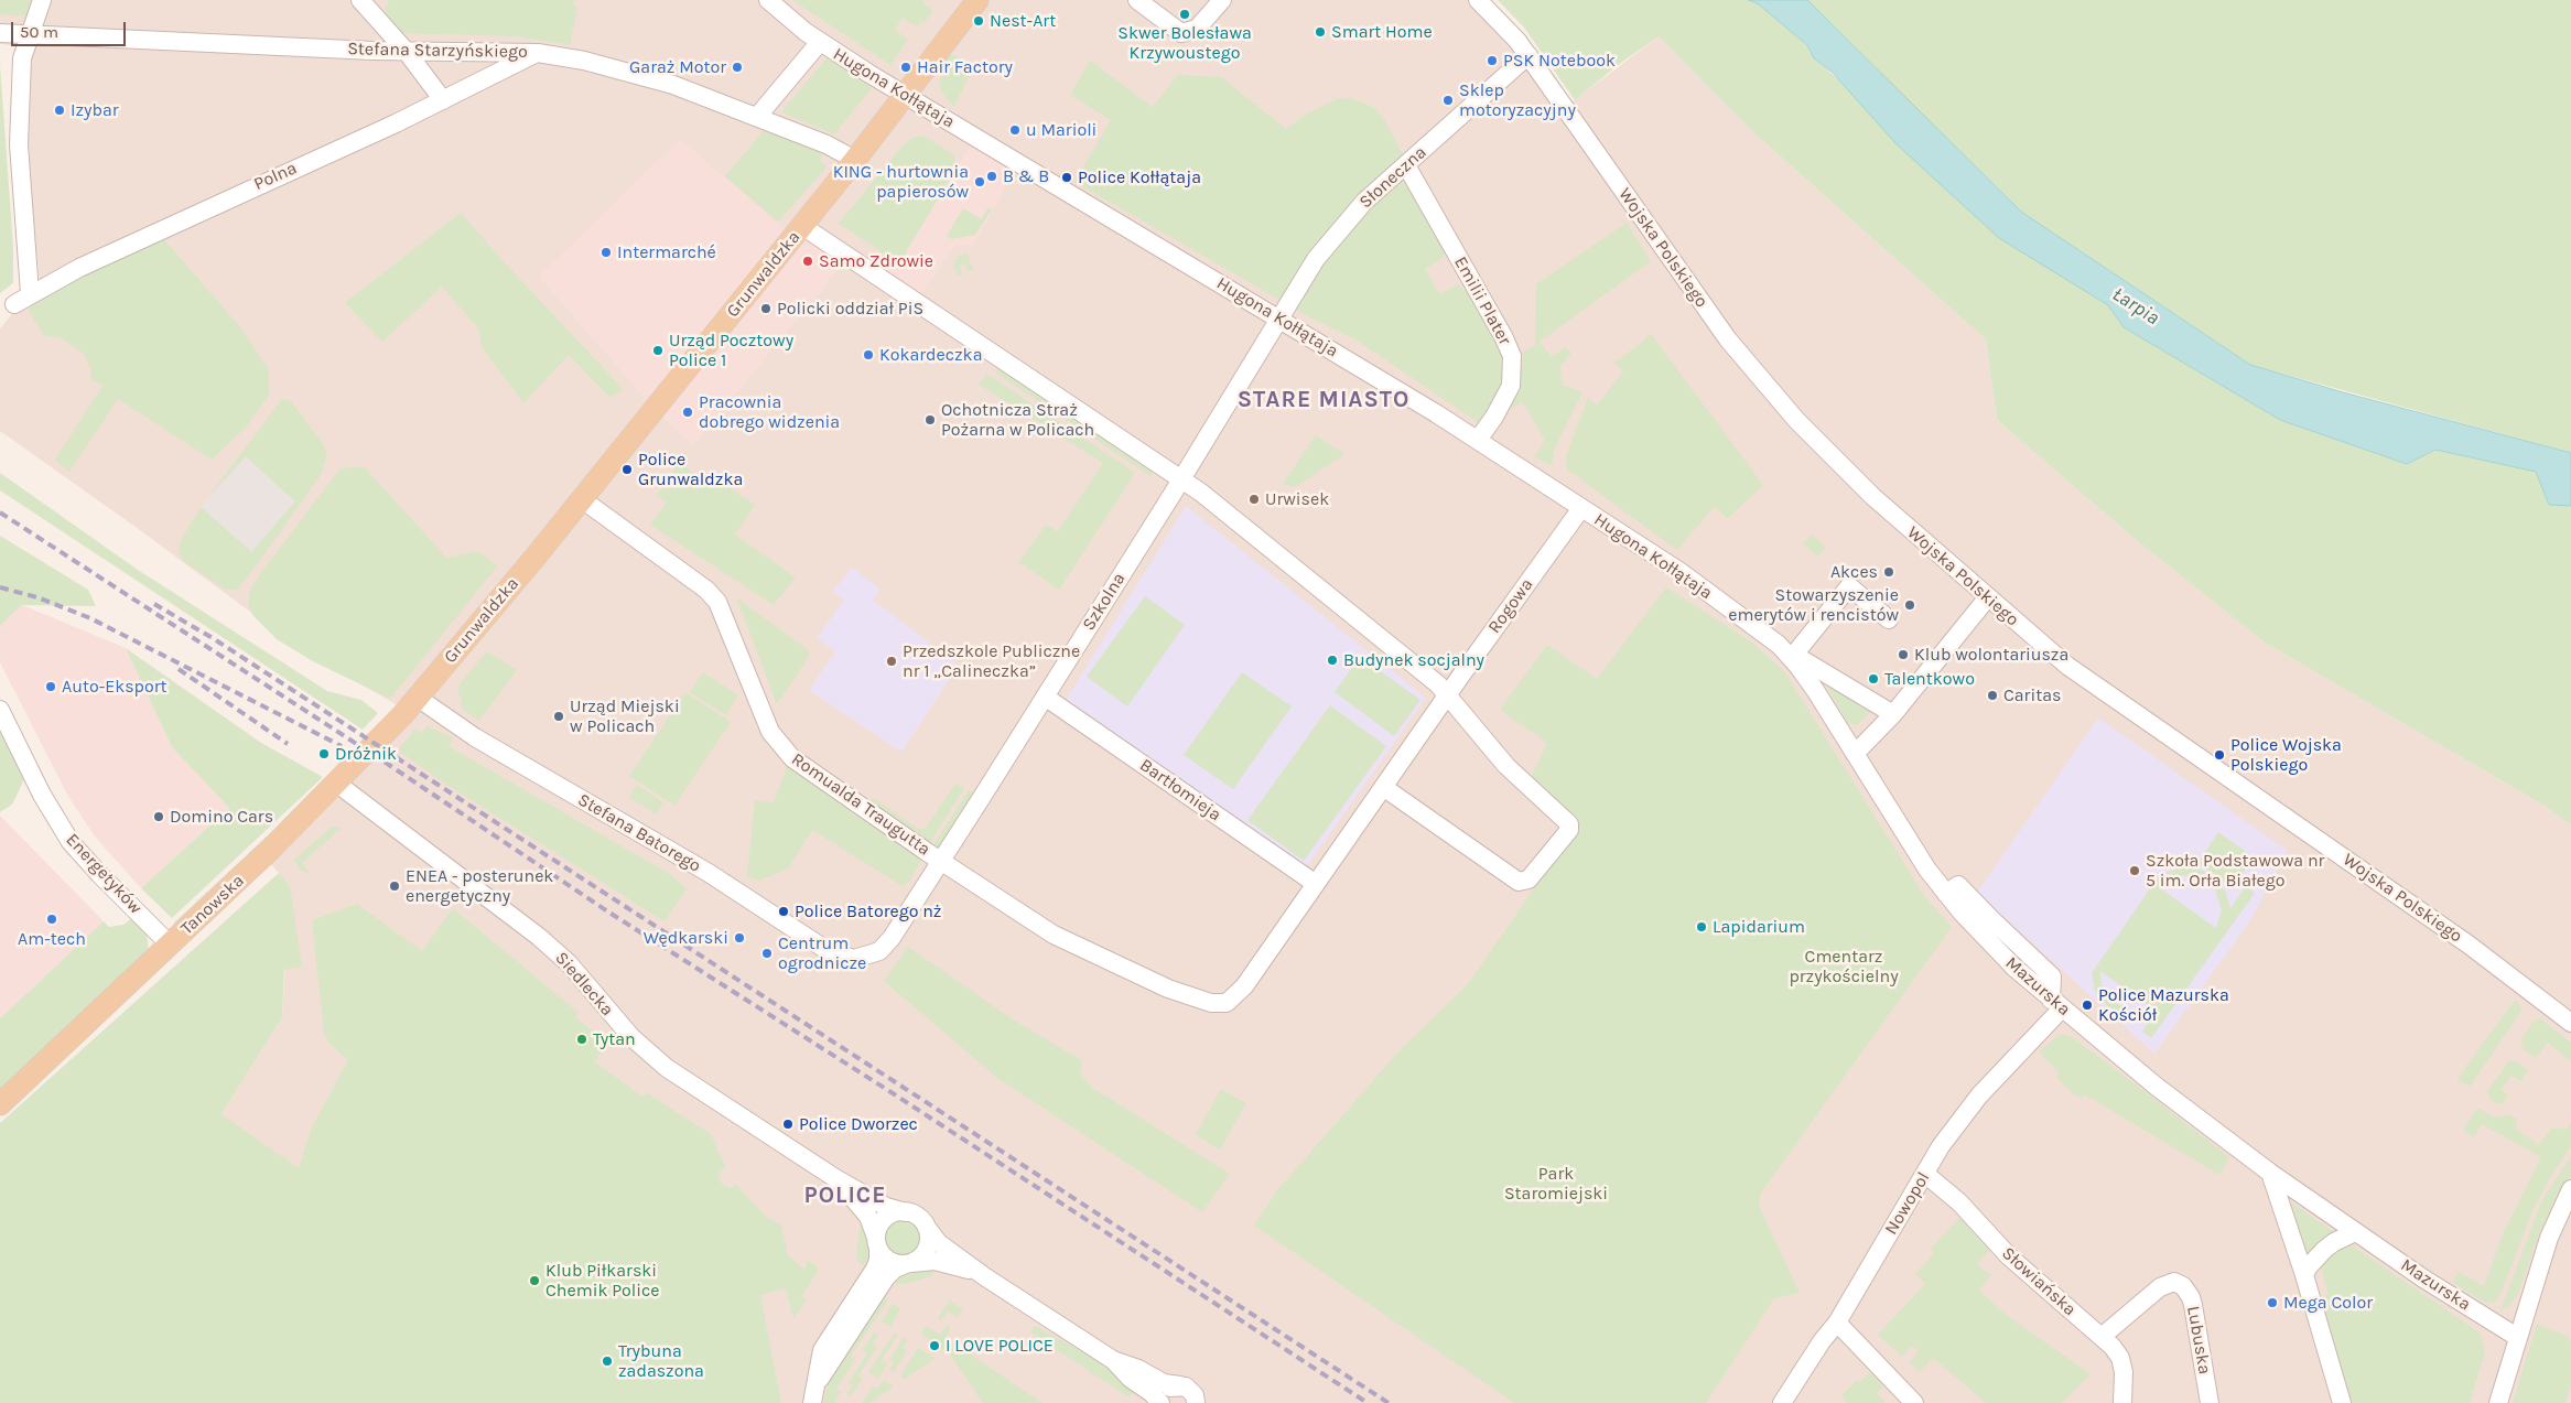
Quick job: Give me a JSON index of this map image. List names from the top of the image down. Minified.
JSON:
{"streets":{"main road":["Grunwaldzka","Tanowska"],"street":["Stefana Starzyńskiego","Hugona Kołłątaja","Polna","Słoneczna","Wojska Polskiego","Emilii Plater","Szkolna","Rogowa","Bartłomieja","Romualda Traugutta","Stefana Batorego","Energetyków","Siedlecka","Mazurska","Nowopol","Słowiańska","Lubuska"]},"crossings":[["Stefana Starzyńskiego","Polna"],["Stefana Starzyńskiego","Grunwaldzka"],["Hugona Kołłątaja","Słoneczna"],["Hugona Kołłątaja","Grunwaldzka"],["Hugona Kołłątaja","Emilii Plater"],["Hugona Kołłątaja","Szkolna"],["Hugona Kołłątaja","Rogowa"],["Słoneczna","Wojska Polskiego"],["Słoneczna","Emilii Plater"],["Słoneczna","Szkolna"],["Grunwaldzka","Romualda Traugutta"],["Grunwaldzka","Stefana Batorego"],["Grunwaldzka","Tanowska"],["Szkolna","Bartłomieja"],["Szkolna","Romualda Traugutta"],["Szkolna","Stefana Batorego"],["Rogowa","Bartłomieja"],["Rogowa","Romualda Traugutta"],["Stefana Batorego","Tanowska"],["Energetyków","Tanowska"],["Tanowska","Siedlecka"],["Mazurska","Nowopol"],["Nowopol","Słowiańska"],["Słowiańska","Lubuska"]],"districts":["STARE MIASTO","POLICE"],"water":["Łarpia"],"parks":["Cmentarz przykościelny","Park Staromiejski"],"places":["Skwer Bolesława Krzywoustego","Nest-Art","Smart Home","PSK Notebook","Garaż Motor","Hair Factory","Sklep motoryzacyjny","Izybar","u Marioli","B & B","Police Kołłątaja","KING - hurtownia papierosów","Intermarché","Samo Zdrowie","Policki oddział PiS","Urząd Pocztowy Police 1","Kokardeczka","Pracownia dobrego widzenia","Ochotnicza Straż Pożarna w Policach","Police Grunwaldzka","Urwisek","Akces","Stowarzyszenie emerytów i rencistów","Klub wolontariusza","Budynek socjalny","Przedszkole Publiczne nr 1 „Calineczka”","Talentkowo","Auto-Eksport","Caritas","Urząd Miejski w Policach","Dróżnik","Police Wojska Polskiego","Domino Cars","Szkoła Podstawowa nr 5 im. Orła Białego","ENEA - posterunek energetyczny","Police Batorego nż","Am-tech","Lapidarium","Wędkarski","Centrum ogrodnicze","Police Mazurska Kościół","Tytan","Police Dworzec","Klub Piłkarski Chemik Police","Mega Color","I LOVE POLICE","Trybuna zadaszona"],"scale_bar":"50 m"}
